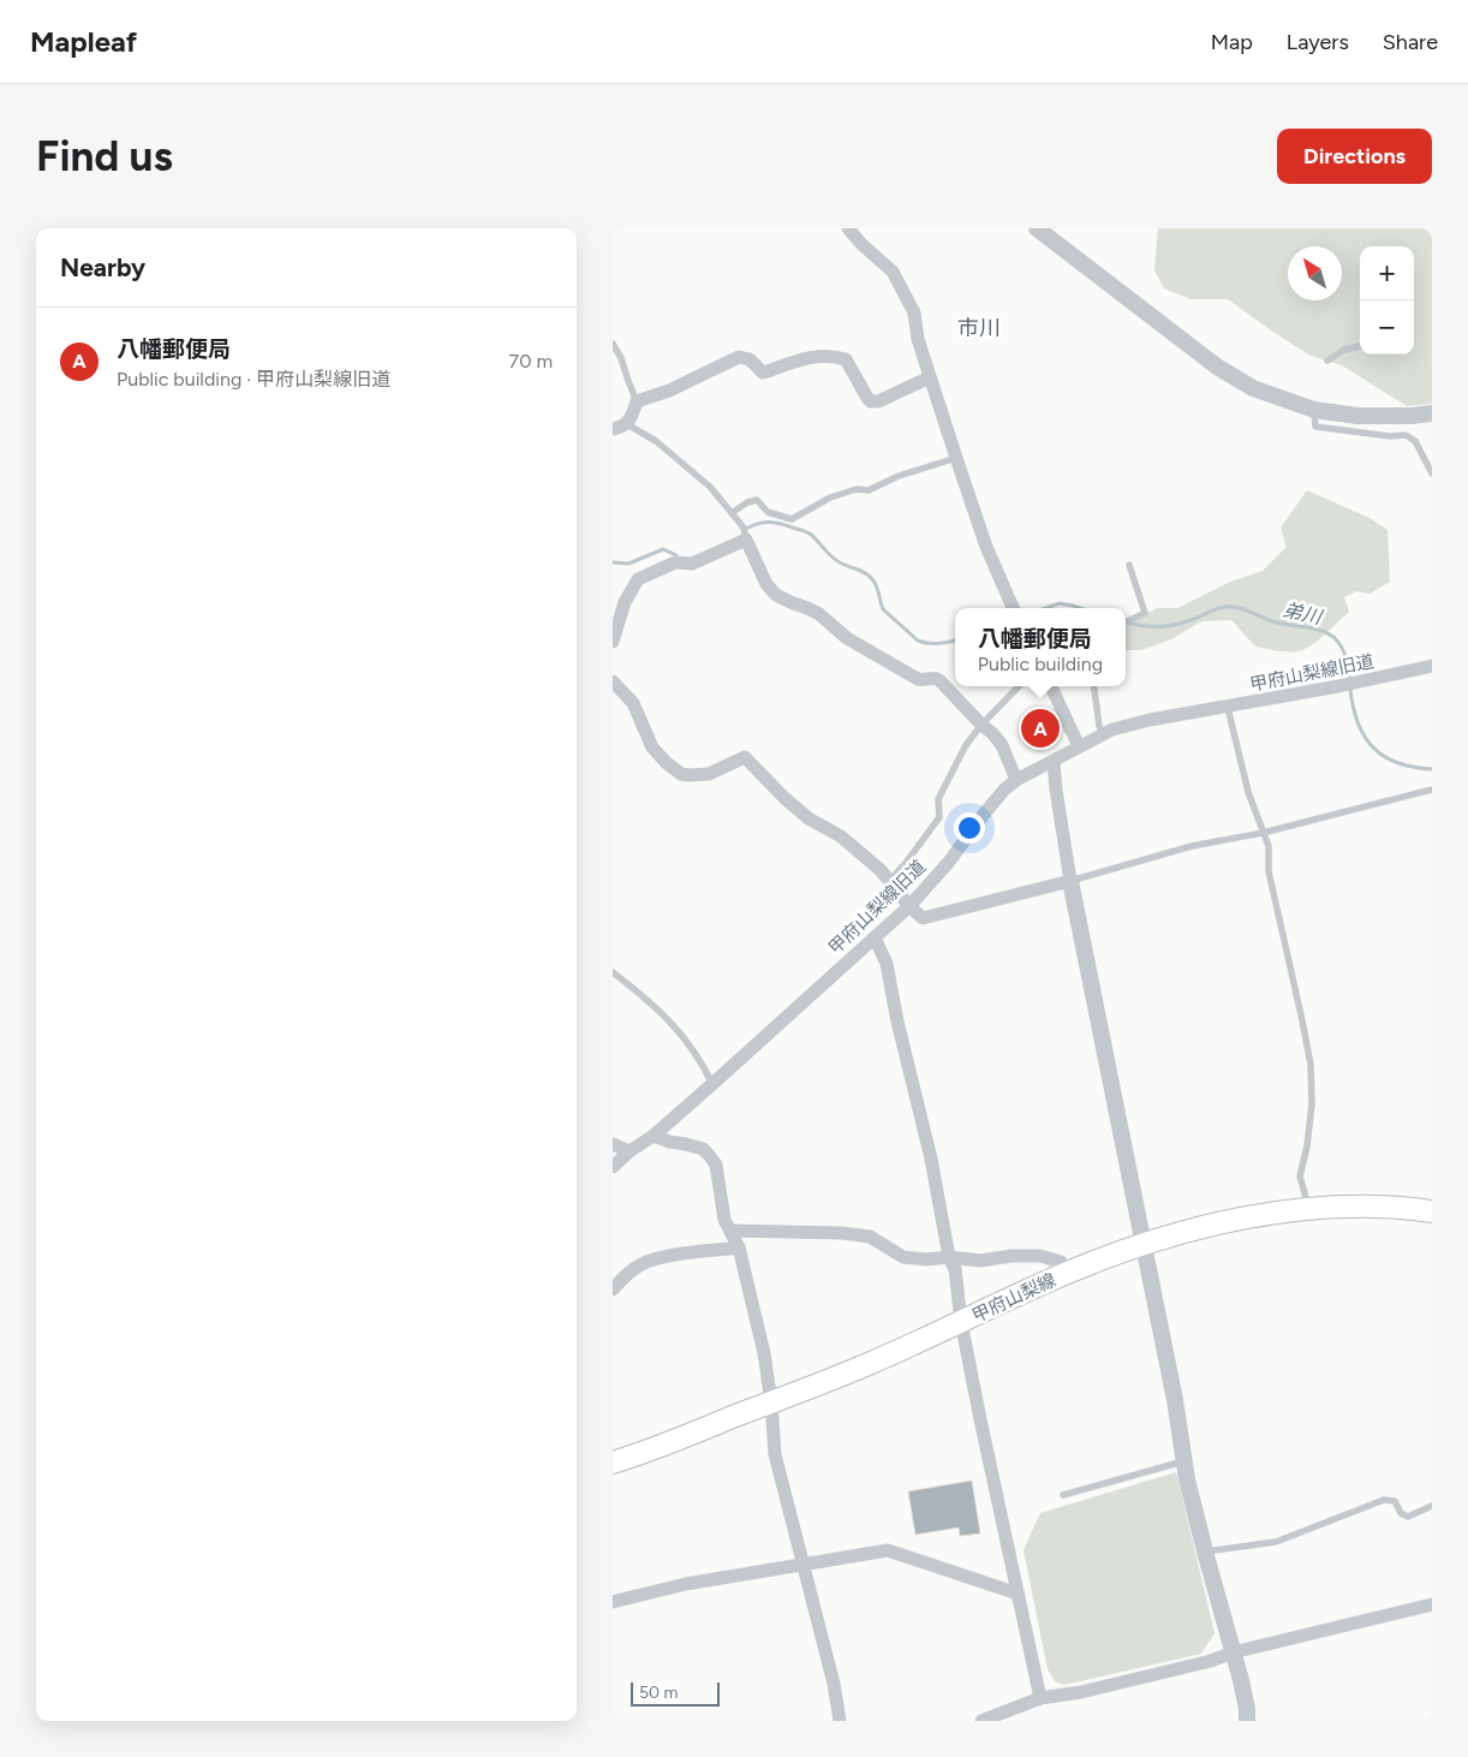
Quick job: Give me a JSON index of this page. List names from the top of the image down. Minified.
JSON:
{"streets":{"main road":["甲府山梨線"],"street":["甲府山梨線旧道"]},"districts":["市川"],"water":["弟川"],"scale_bar":"50 m","north":"top left","page":{"header":"Mapleaf","nav":["Map","Layers","Share"],"buttons":"Directions","title":"Find us","heading":"Nearby","map_buttons":["+","−"],"list":[{"mark":"A","name":"八幡郵便局","note":"Public building · 甲府山梨線旧道","value":"70 m"}],"popup":["八幡郵便局","Public building"],"pins":"A","scale":"50 m"}}
